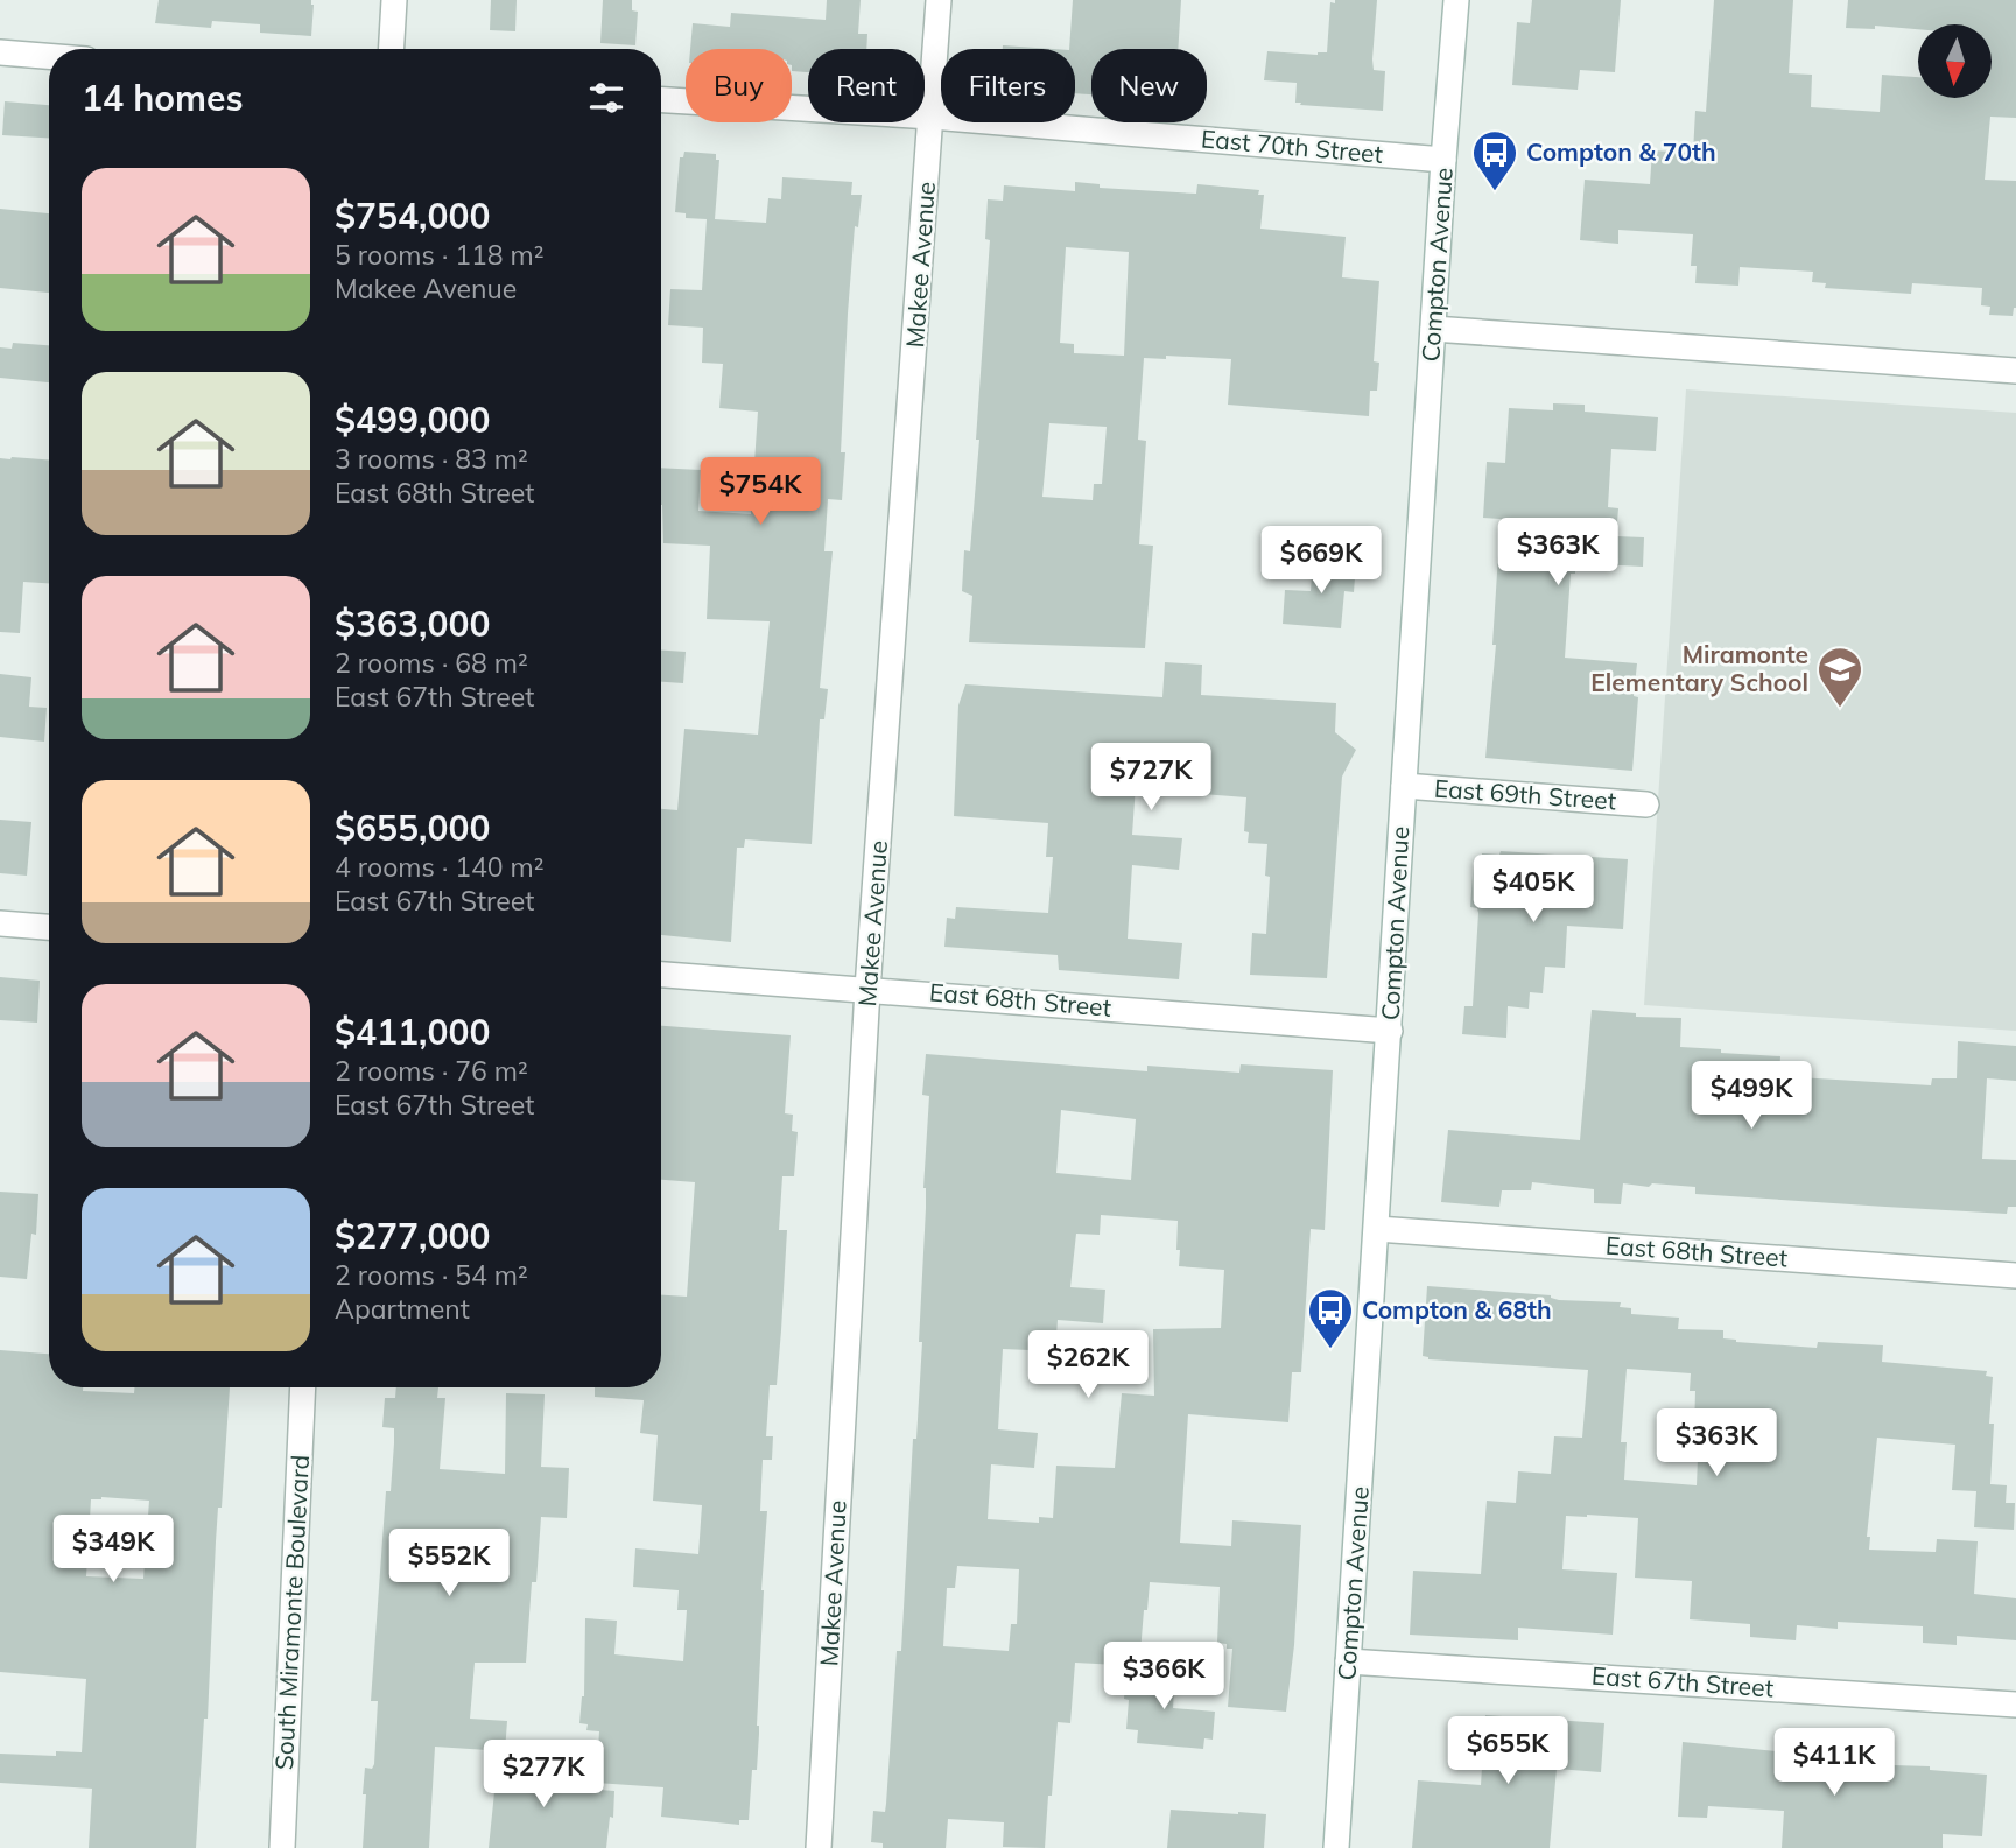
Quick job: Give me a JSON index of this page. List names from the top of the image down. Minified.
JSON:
{"streets":{"street":["East 70th Street","Makee Avenue","Compton Avenue","East 69th Street","East 68th Street","South Miramonte Boulevard","East 67th Street"]},"crossings":[["East 70th Street","Makee Avenue"],["East 70th Street","Compton Avenue"],["Makee Avenue","East 68th Street"],["Compton Avenue","East 69th Street"],["Compton Avenue","East 68th Street"],["Compton Avenue","East 67th Street"]],"places":{"bus stop":["Compton & 70th","Compton & 68th"],"school or university":["Miramonte Elementary School"]},"north":"bottom","page":{"chip":["Buy","Rent","Filters","New"],"heading":"14 homes","list":[{"name":"$754,000","note":"5 rooms · 118 m² · Makee Avenue"},{"name":"$499,000","note":"3 rooms · 83 m² · East 68th Street"},{"name":"$363,000","note":"2 rooms · 68 m² · East 67th Street"},{"name":"$655,000","note":"4 rooms · 140 m² · East 67th Street"},{"name":"$411,000","note":"2 rooms · 76 m² · East 67th Street"},{"name":"$277,000","note":"2 rooms · 54 m² · Apartment"}],"price":["$754K","$363K","$669K","$727K","$405K","$499K","$262K","$363K","$349K","$552K","$366K","$655K","$411K","$277K"]}}
